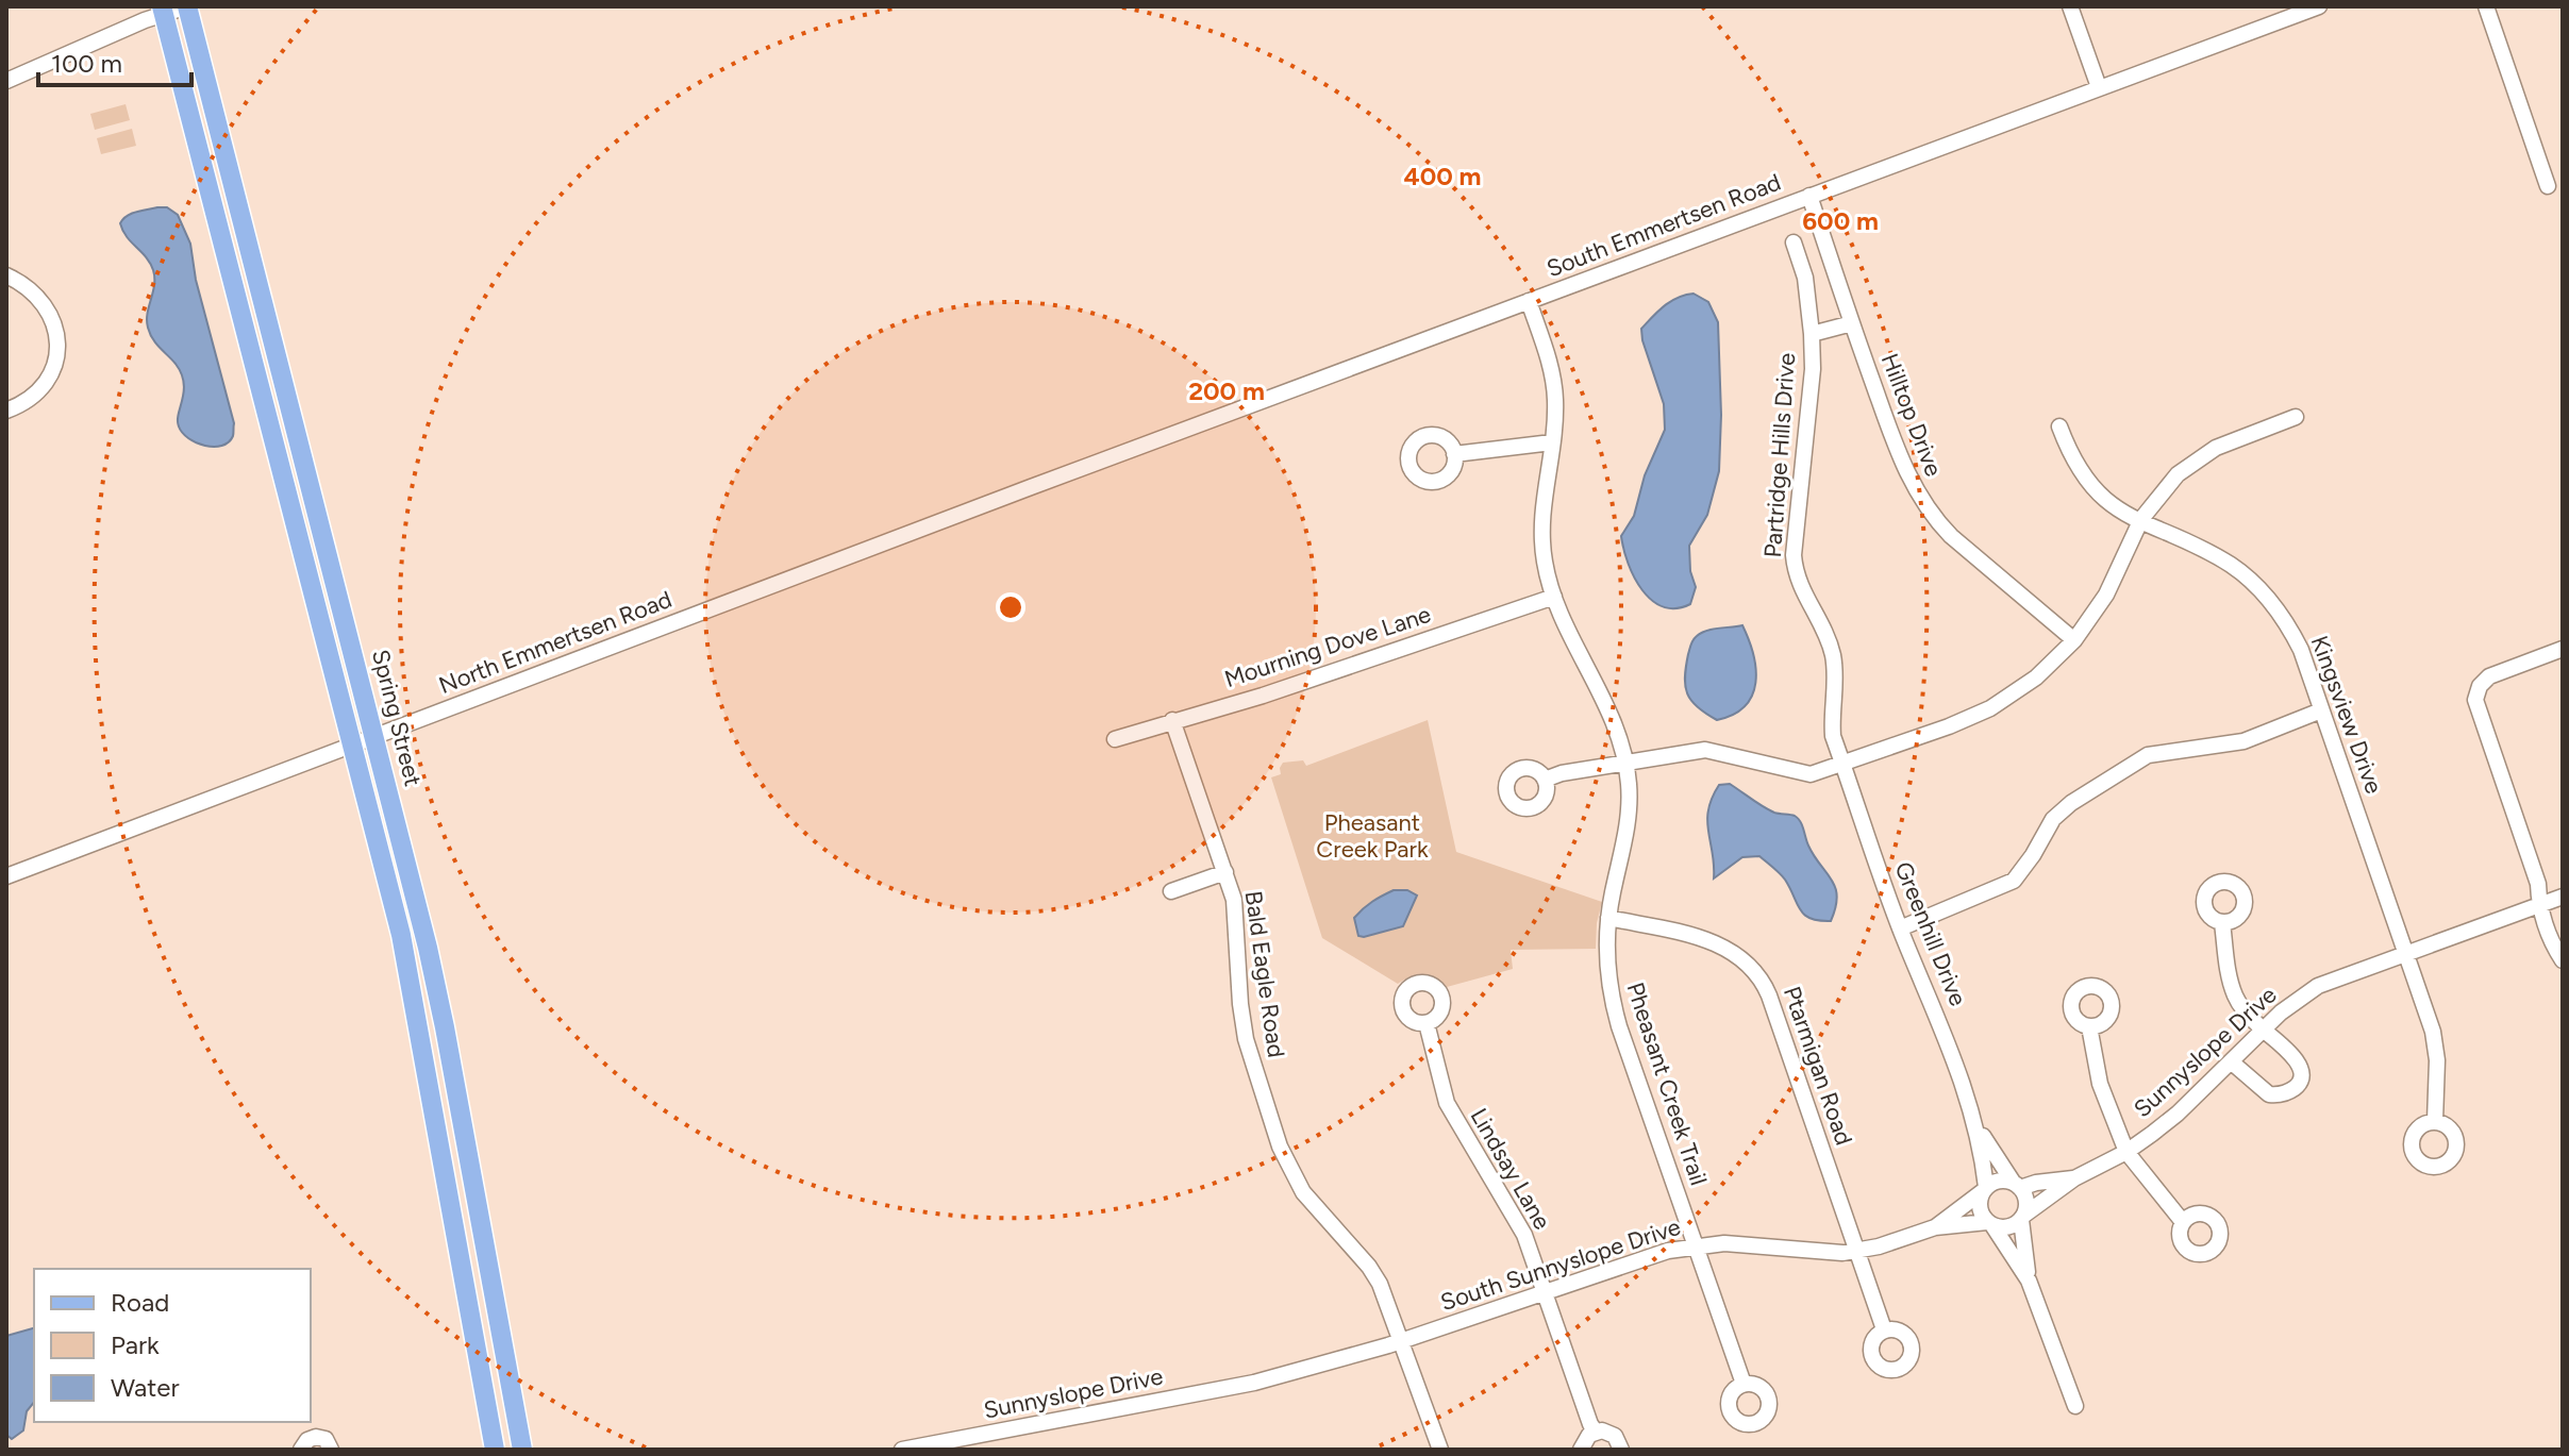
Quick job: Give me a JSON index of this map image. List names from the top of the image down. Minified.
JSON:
{"streets":{"main road":["Spring Street"],"street":["South Emmertsen Road","Hilltop Drive","Partridge Hills Drive","North Emmertsen Road","Mourning Dove Lane","Kingsview Drive","Greenhill Drive","Bald Eagle Road","Sunnyslope Drive","Ptarmigan Road","Pheasant Creek Trail","Lindsay Lane","South Sunnyslope Drive"]},"crossings":[["South Emmertsen Road","Hilltop Drive"],["South Emmertsen Road","North Emmertsen Road"],["South Emmertsen Road","Pheasant Creek Trail"],["Hilltop Drive","Partridge Hills Drive"],["Partridge Hills Drive","Greenhill Drive"],["North Emmertsen Road","Spring Street"],["Mourning Dove Lane","Bald Eagle Road"],["Mourning Dove Lane","Pheasant Creek Trail"],["Kingsview Drive","Sunnyslope Drive"],["Greenhill Drive","Sunnyslope Drive"],["Greenhill Drive","South Sunnyslope Drive"],["Bald Eagle Road","South Sunnyslope Drive"],["Sunnyslope Drive","South Sunnyslope Drive"],["Ptarmigan Road","Pheasant Creek Trail"],["Ptarmigan Road","South Sunnyslope Drive"],["Pheasant Creek Trail","South Sunnyslope Drive"],["Lindsay Lane","South Sunnyslope Drive"]],"parks":["Pheasant Creek Park"],"legend":["Road","Park","Water"],"scale_bar":"100 m","rings":["400 m","600 m","200 m"]}
